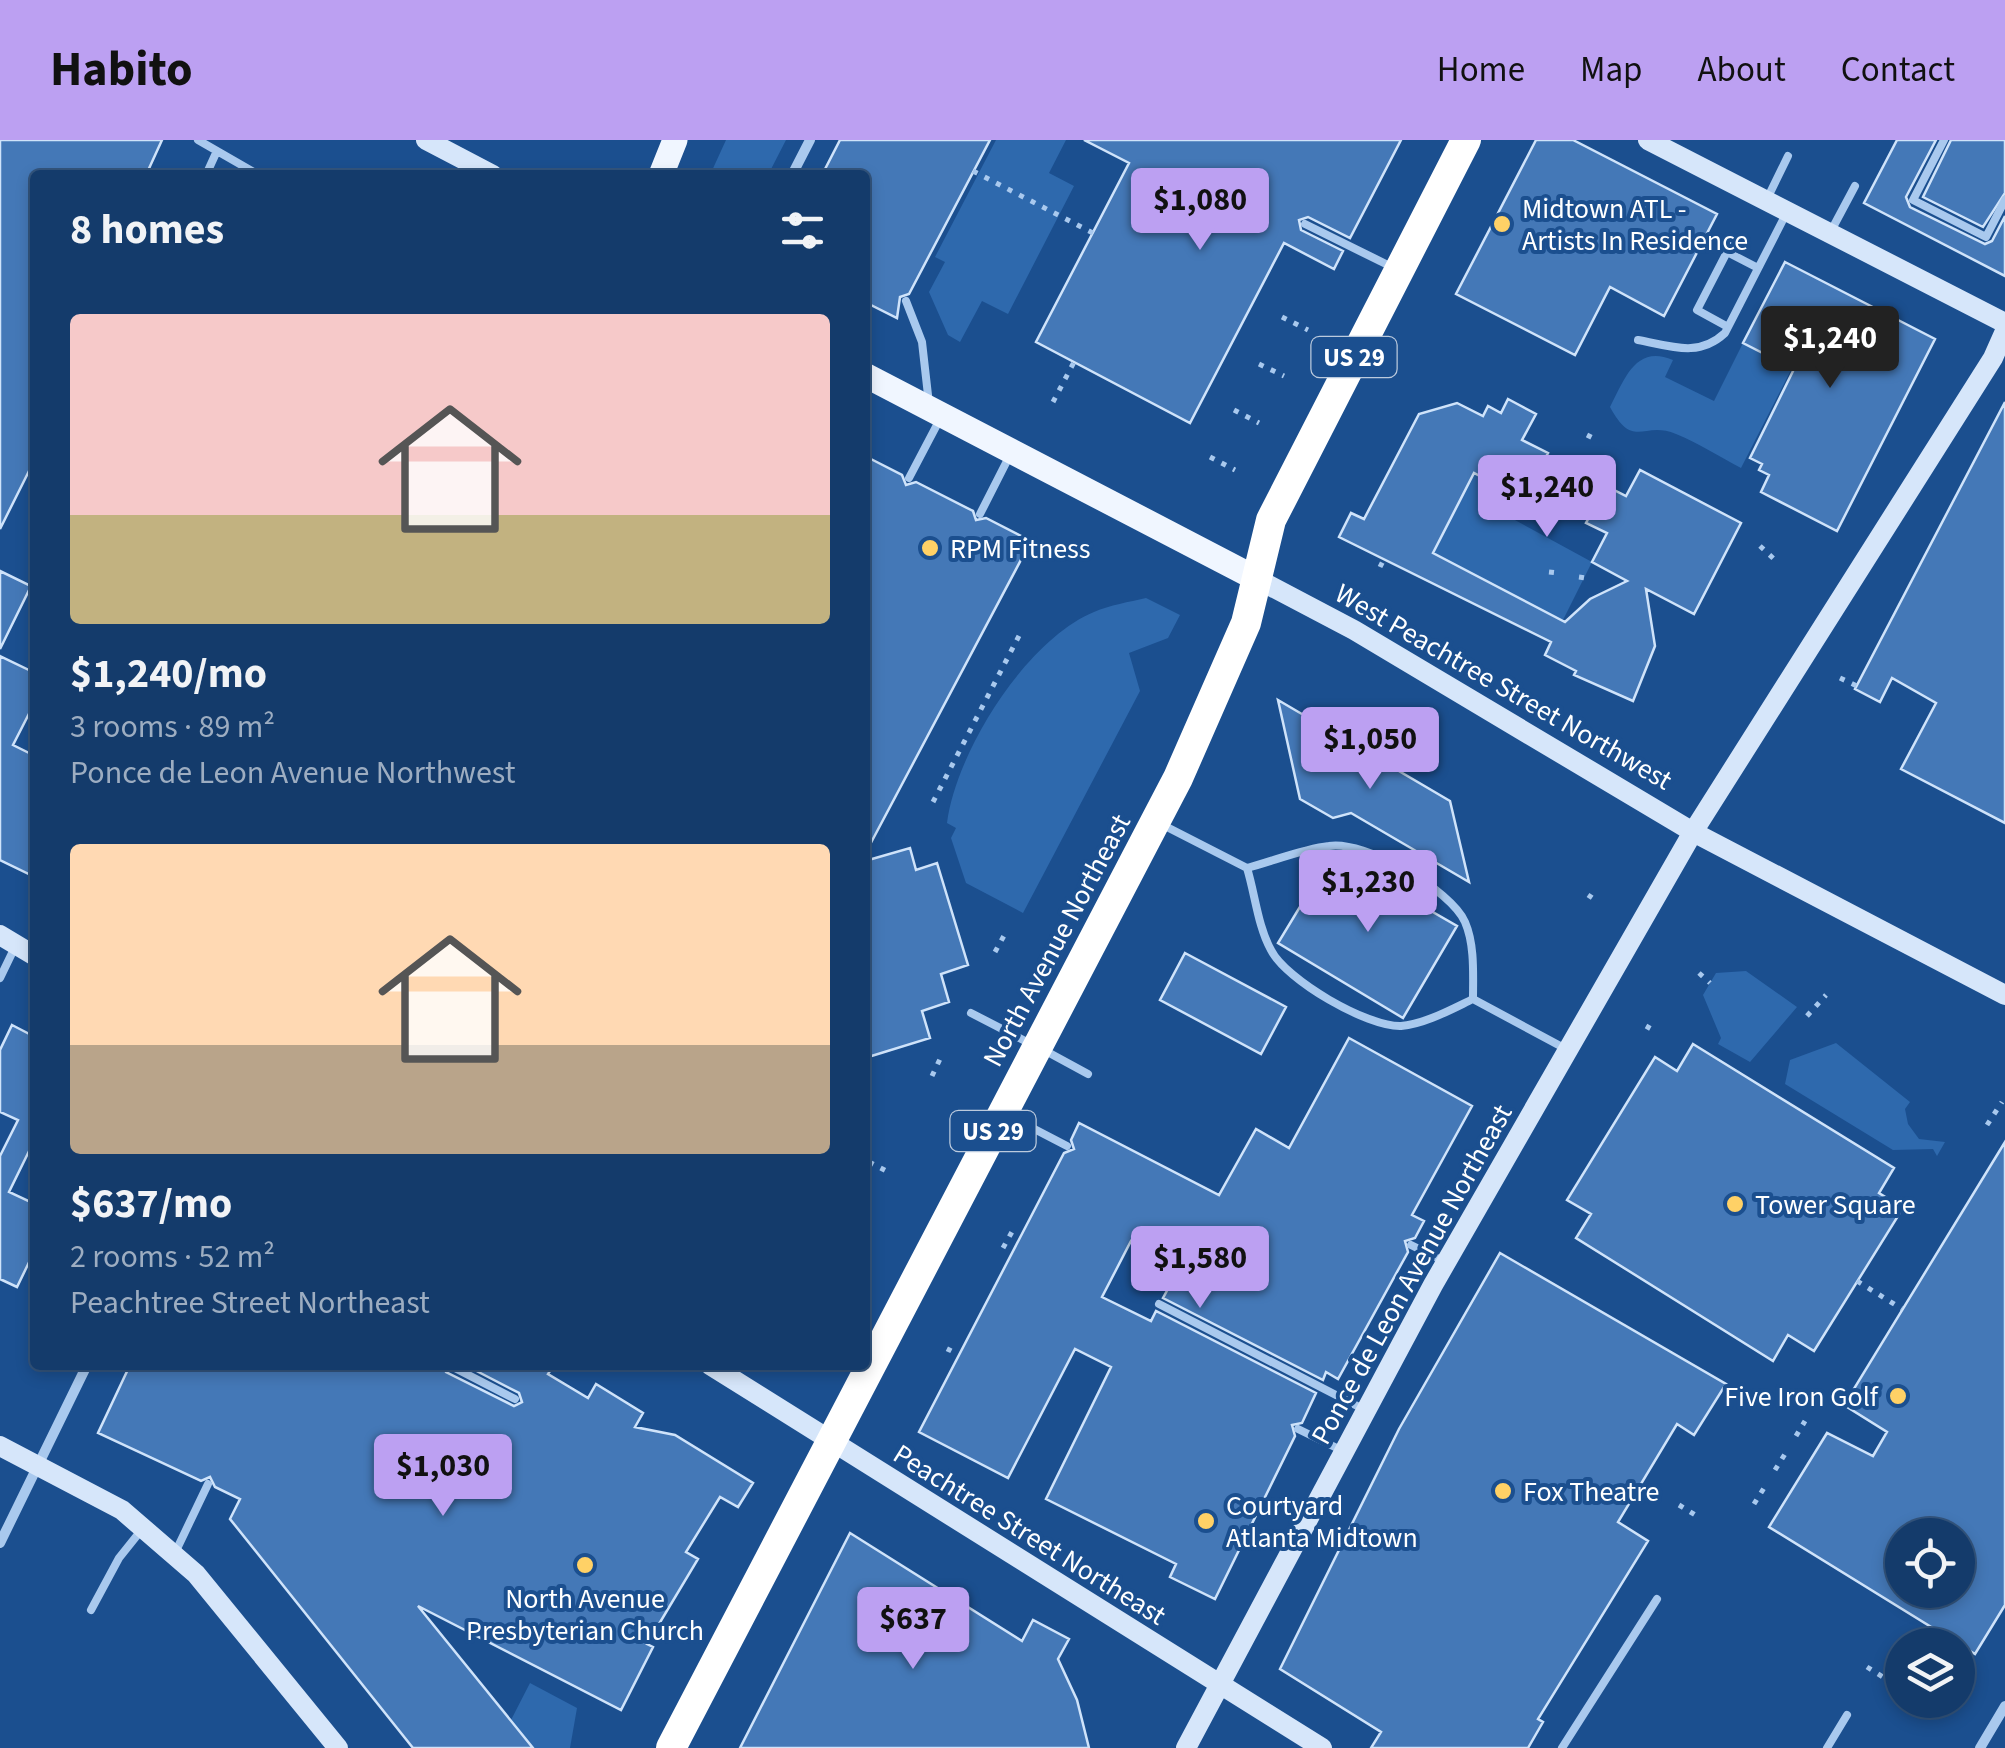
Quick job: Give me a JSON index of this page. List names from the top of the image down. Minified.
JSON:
{"streets":{"highway":["US 29","North Avenue Northeast"],"main road":["West Peachtree Street Northwest","Ponce de Leon Avenue Northeast","Peachtree Street Northeast"]},"crossings":[["US 29","West Peachtree Street Northwest"],["US 29","North Avenue Northeast"],["West Peachtree Street Northwest","North Avenue Northeast"],["West Peachtree Street Northwest","Ponce de Leon Avenue Northeast"],["North Avenue Northeast","Peachtree Street Northeast"],["Ponce de Leon Avenue Northeast","Peachtree Street Northeast"]],"places":["Midtown ATL - Artists In Residence","RPM Fitness","Tower Square","Five Iron Golf","Fox Theatre","Courtyard Atlanta Midtown","North Avenue Presbyterian Church"],"page":{"header":"Habito","nav":["Home","Map","About","Contact"],"price":["$1,080","$1,240","$1,240","$1,050","$1,230","$1,580","$1,030","$637"],"heading":"8 homes","list":[{"name":"$1,240/mo","note":"3 rooms · 89 m² · Ponce de Leon Avenue Northwest"},{"name":"$637/mo","note":"2 rooms · 52 m² · Peachtree Street Northeast"}]}}
